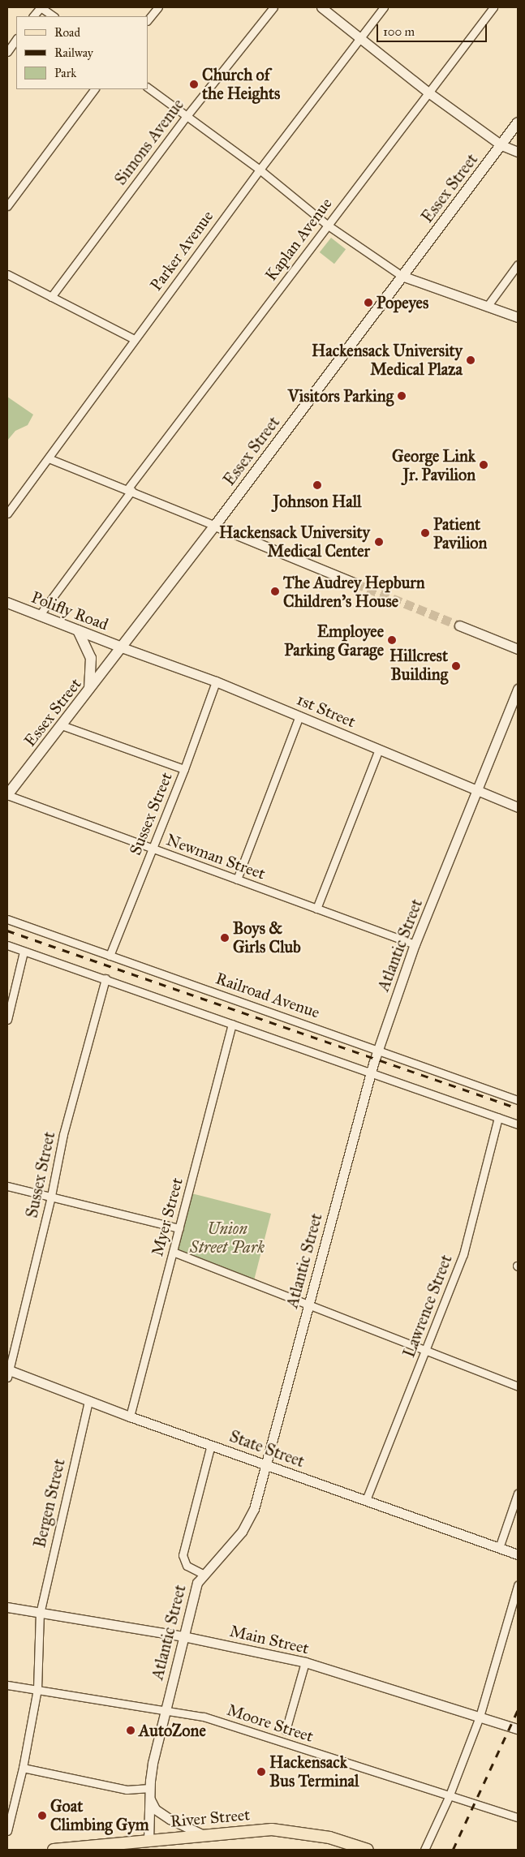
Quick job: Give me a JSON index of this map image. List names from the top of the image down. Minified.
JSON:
{"streets":{"main road":["Essex Street","Polifly Road","River Street"],"street":["Simons Avenue","Kaplan Avenue","Parker Avenue","1st Street","Sussex Street","Newman Street","Atlantic Street","Railroad Avenue","Myer Street","Lawrence Street","State Street","Bergen Street","Main Street","Moore Street"]},"crossings":[["Essex Street","Polifly Road"],["Essex Street","1st Street"],["Essex Street","Newman Street"],["Kaplan Avenue","Polifly Road"],["Polifly Road","1st Street"],["1st Street","Sussex Street"],["1st Street","Atlantic Street"],["Sussex Street","Newman Street"],["Sussex Street","Railroad Avenue"],["Sussex Street","State Street"],["Newman Street","Atlantic Street"],["Atlantic Street","Railroad Avenue"],["Atlantic Street","State Street"],["Atlantic Street","Main Street"],["Atlantic Street","Moore Street"],["Atlantic Street","River Street"],["Myer Street","State Street"],["Lawrence Street","State Street"],["State Street","Bergen Street"],["Bergen Street","Main Street"],["Bergen Street","Moore Street"]],"parks":["Union Street Park"],"places":["Church of the Heights","Popeyes","Hackensack University Medical Plaza","Visitors Parking","George Link Jr. Pavilion","Johnson Hall","Patient Pavilion","Hackensack University Medical Center","The Audrey Hepburn Children's House","Employee Parking Garage","Hillcrest Building","Boys & Girls Club","AutoZone","Hackensack Bus Terminal","Goat Climbing Gym"],"legend":["Road","Railway","Park"],"scale_bar":"100 m"}
